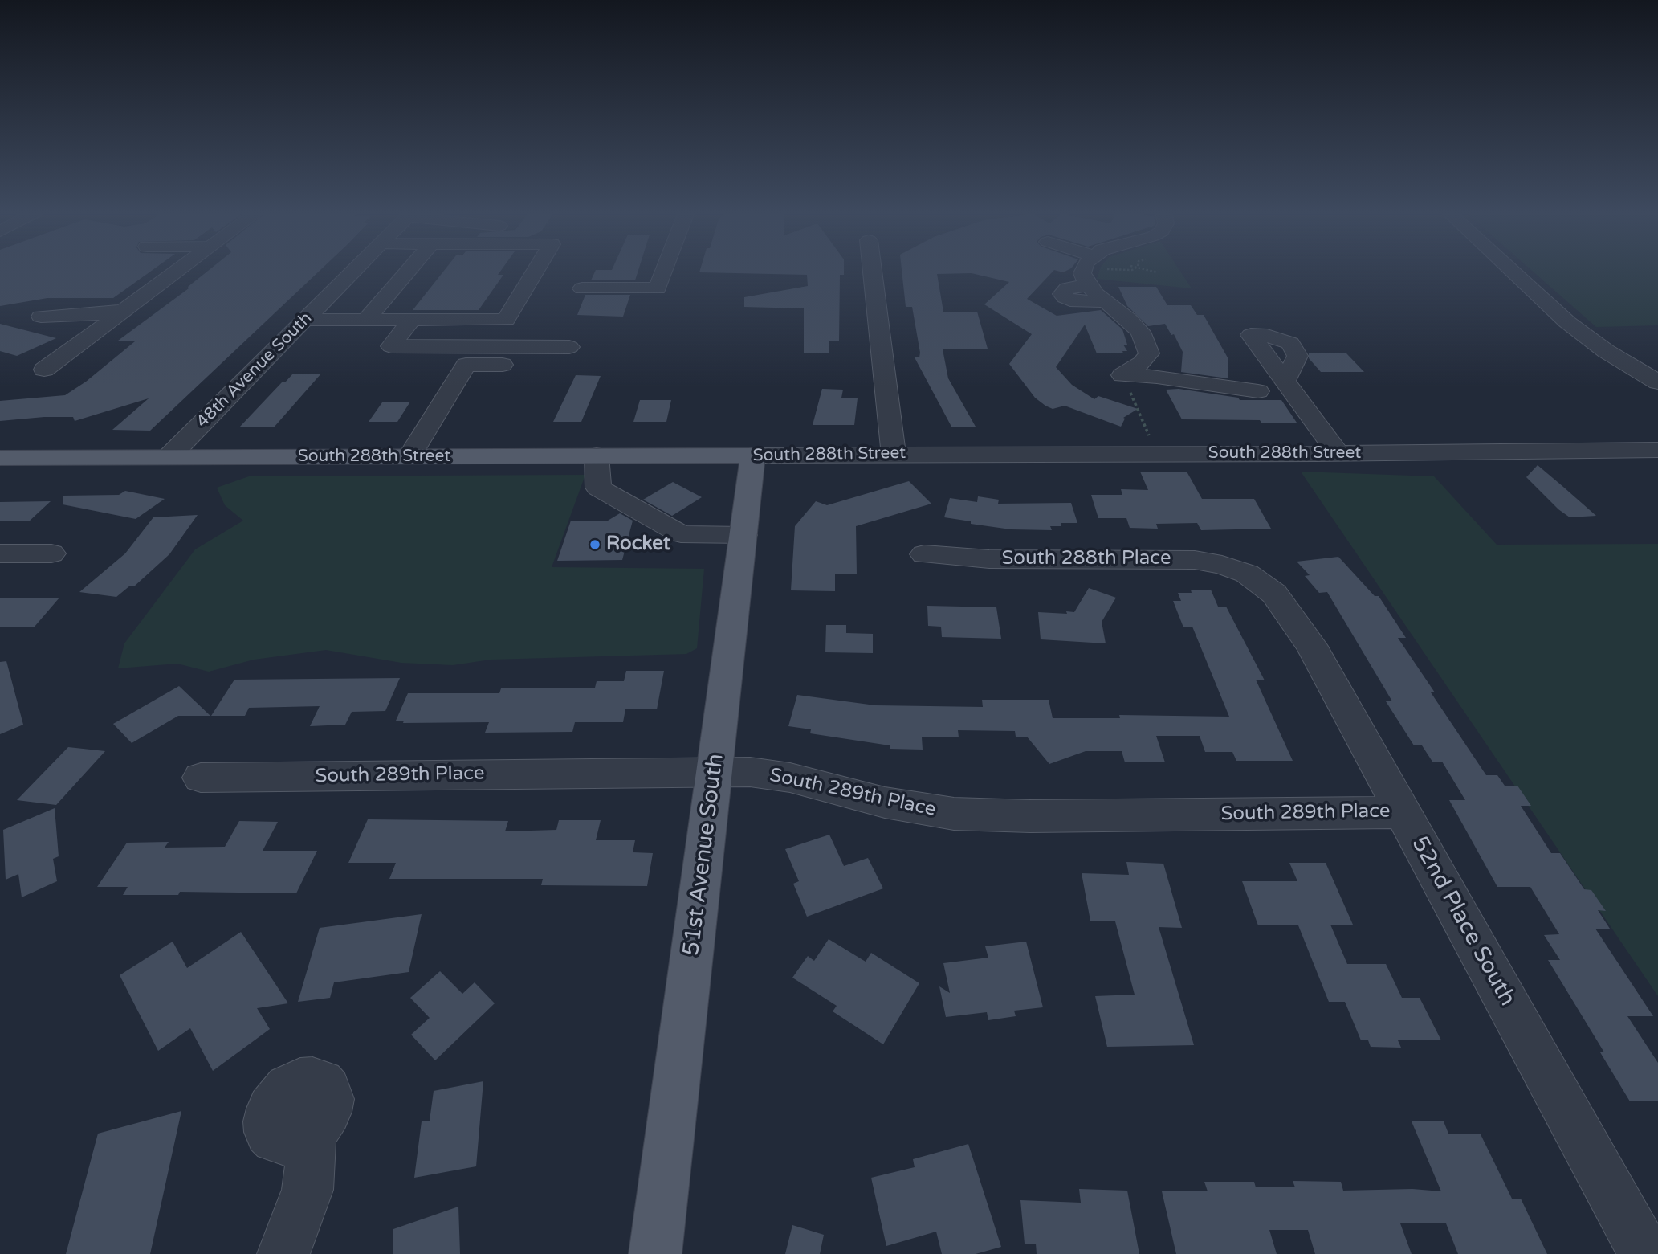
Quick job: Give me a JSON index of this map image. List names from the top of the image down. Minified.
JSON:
{"streets":{"main road":["South 288th Street","51st Avenue South"],"street":["48th Avenue South","South 288th Place","South 289th Place","52nd Place South"]},"crossings":[["48th Avenue South","South 288th Street"],["South 288th Street","51st Avenue South"],["South 288th Place","52nd Place South"],["South 289th Place","51st Avenue South"],["South 289th Place","52nd Place South"]],"places":["Rocket"]}
